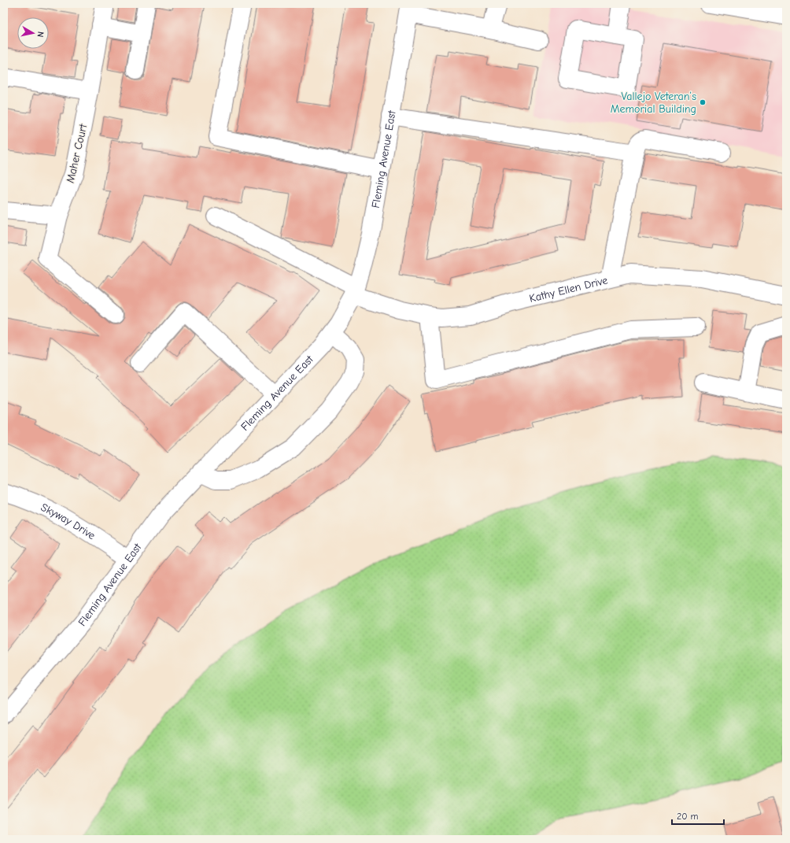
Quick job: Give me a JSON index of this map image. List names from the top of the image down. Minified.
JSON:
{"streets":{"street":["Maher Court","Fleming Avenue East","Kathy Ellen Drive","Skyway Drive"]},"crossings":[["Fleming Avenue East","Kathy Ellen Drive"],["Fleming Avenue East","Skyway Drive"]],"places":["Vallejo Veteran’s Memorial Building"],"scale_bar":"20 m","north":"right"}
